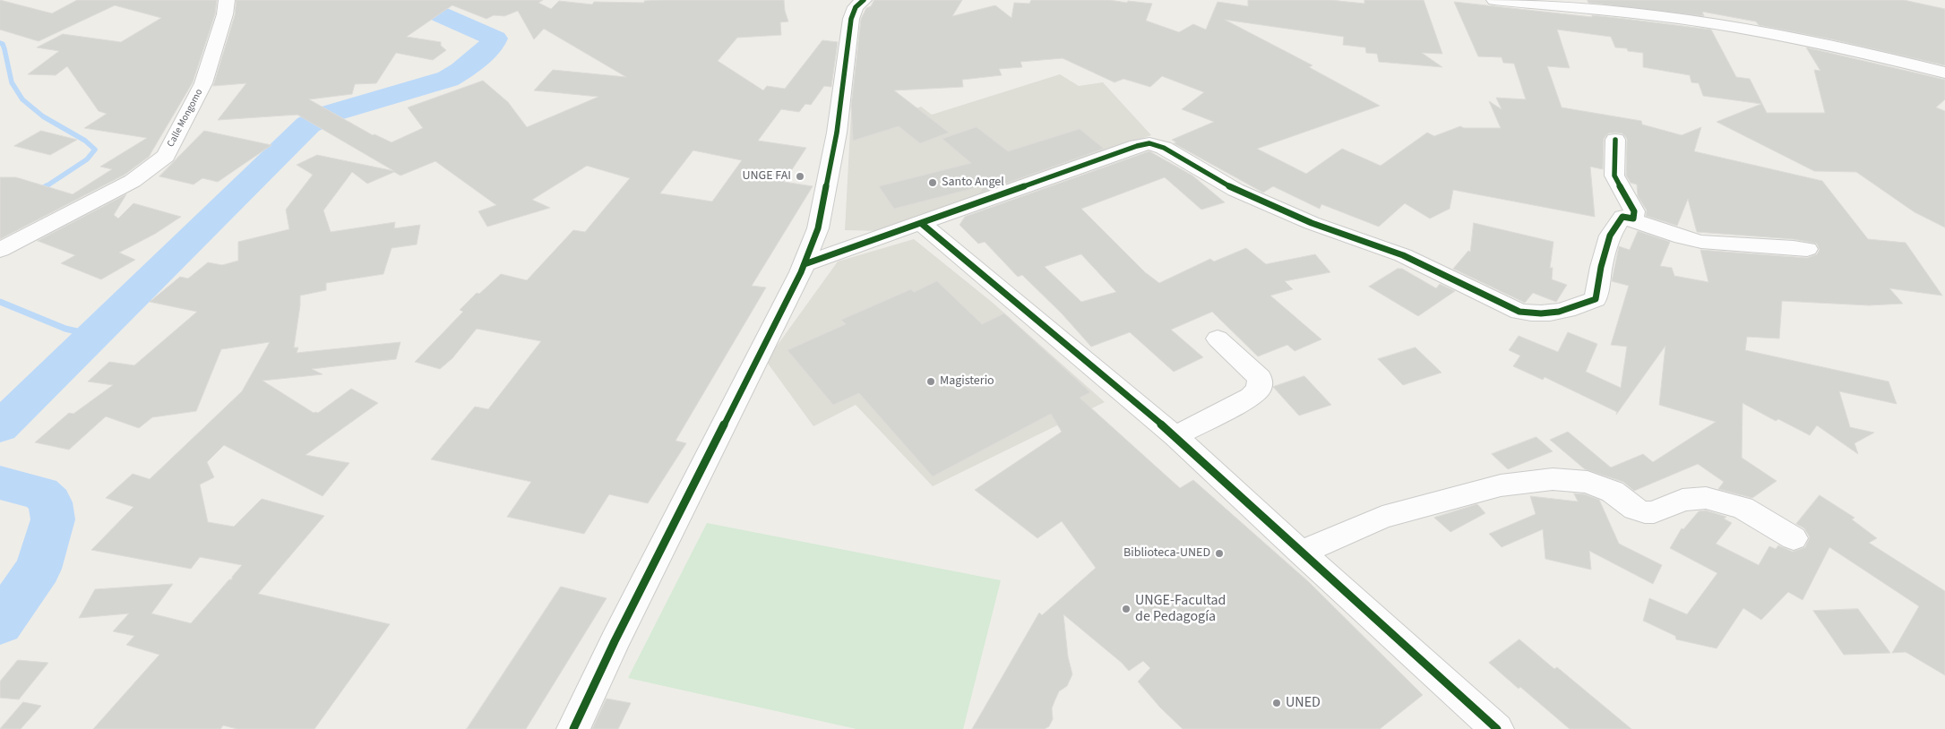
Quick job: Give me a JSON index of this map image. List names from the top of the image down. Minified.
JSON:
{"streets":{"street":["Calle Mongomo"]},"places":["UNGE FAI","Santo Angel","Magisterio","Biblioteca-UNED","UNGE-Facultad de Pedagogía","UNED"]}
